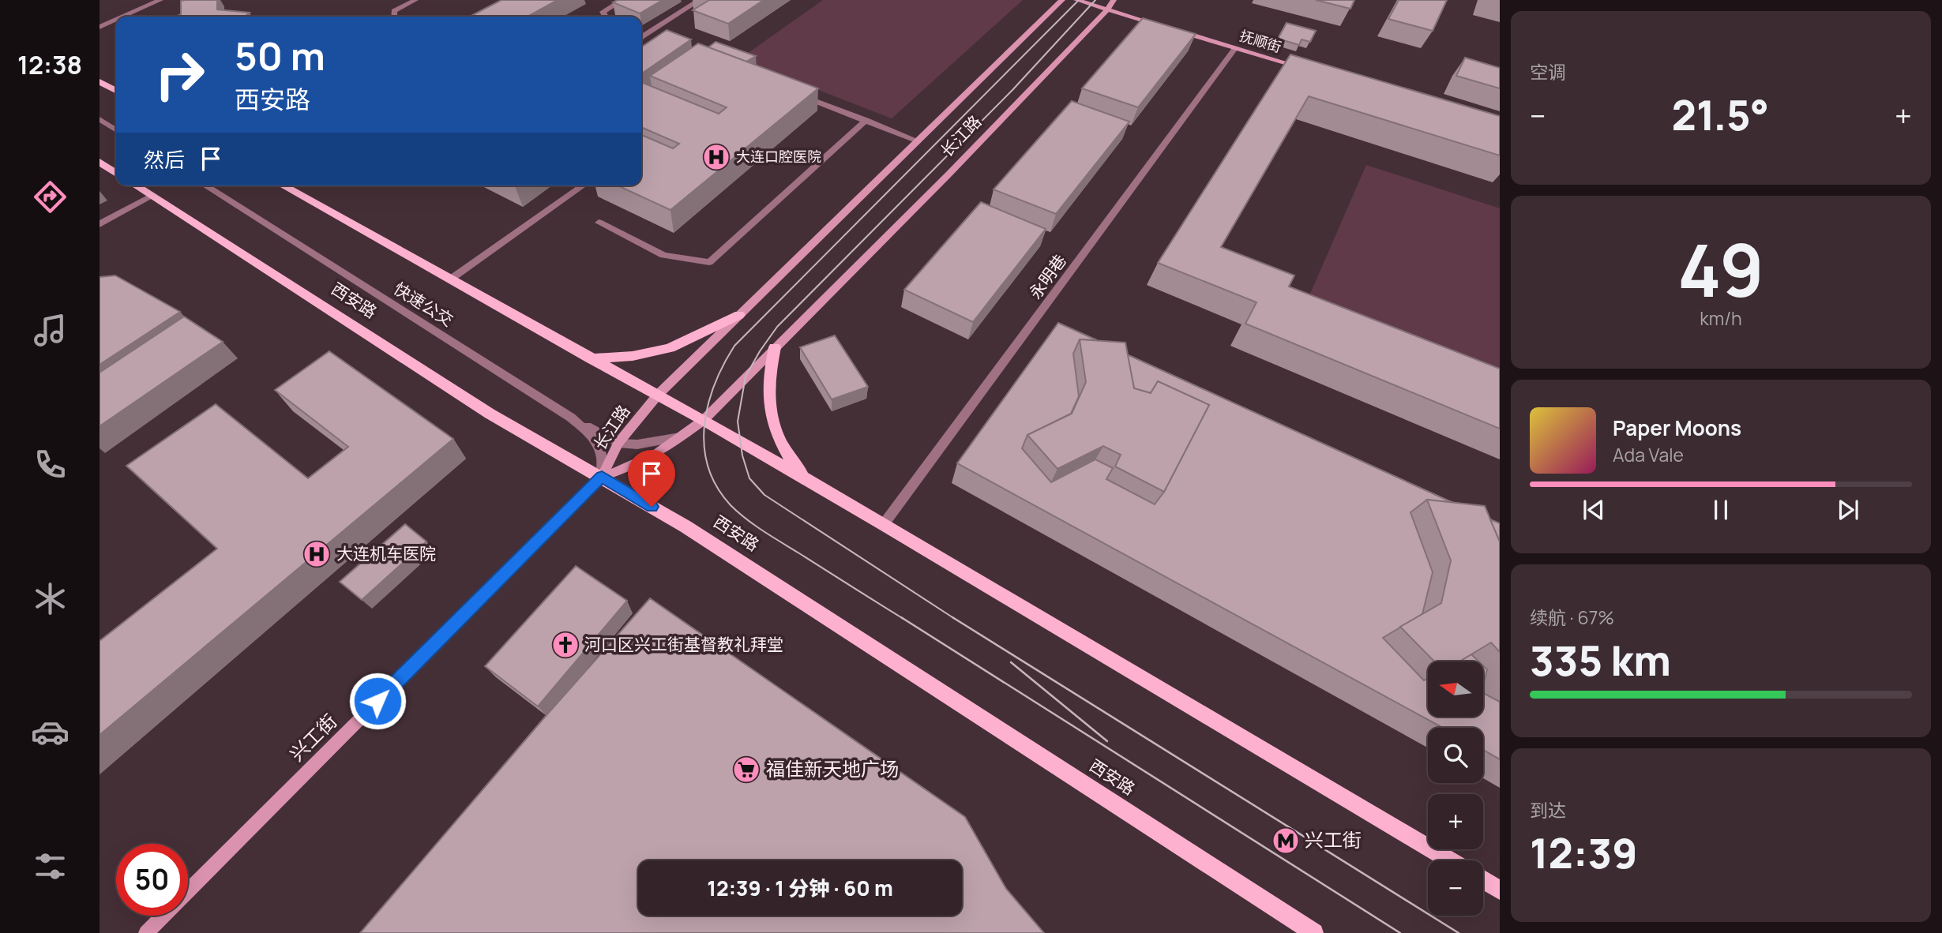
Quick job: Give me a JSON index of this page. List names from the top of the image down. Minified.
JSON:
{"streets":{"main road":["抚顺街","长江路","西安路","兴工街"],"street":["永明巷","快速公交"]},"crossings":[["抚顺街","永明巷"],["长江路","西安路"],["长江路","快速公交"],["长江路","兴工街"],["西安路","快速公交"],["西安路","兴工街"],["快速公交","兴工街"]],"places":{"hospital":["大连口腔医院","大连机车医院"],"church":["河口区兴工街基督教礼拜堂"],"supermarket":["福佳新天地广场"],"metro station":["兴工街"]},"north":"left","page":{"tabs":"12:38","tile":["空调",["49","km/h"],["续航 · 67%","335 km"],["到达","12:39"]],"turn":["50 m","西安路"],"heat":["−","21.5°","+"],"then":"然后","song":["Paper Moons","Ada Vale"],"map_buttons":["+","−"],"limit":"50","trip":"12:39 · 1 分钟 · 60 m"}}
